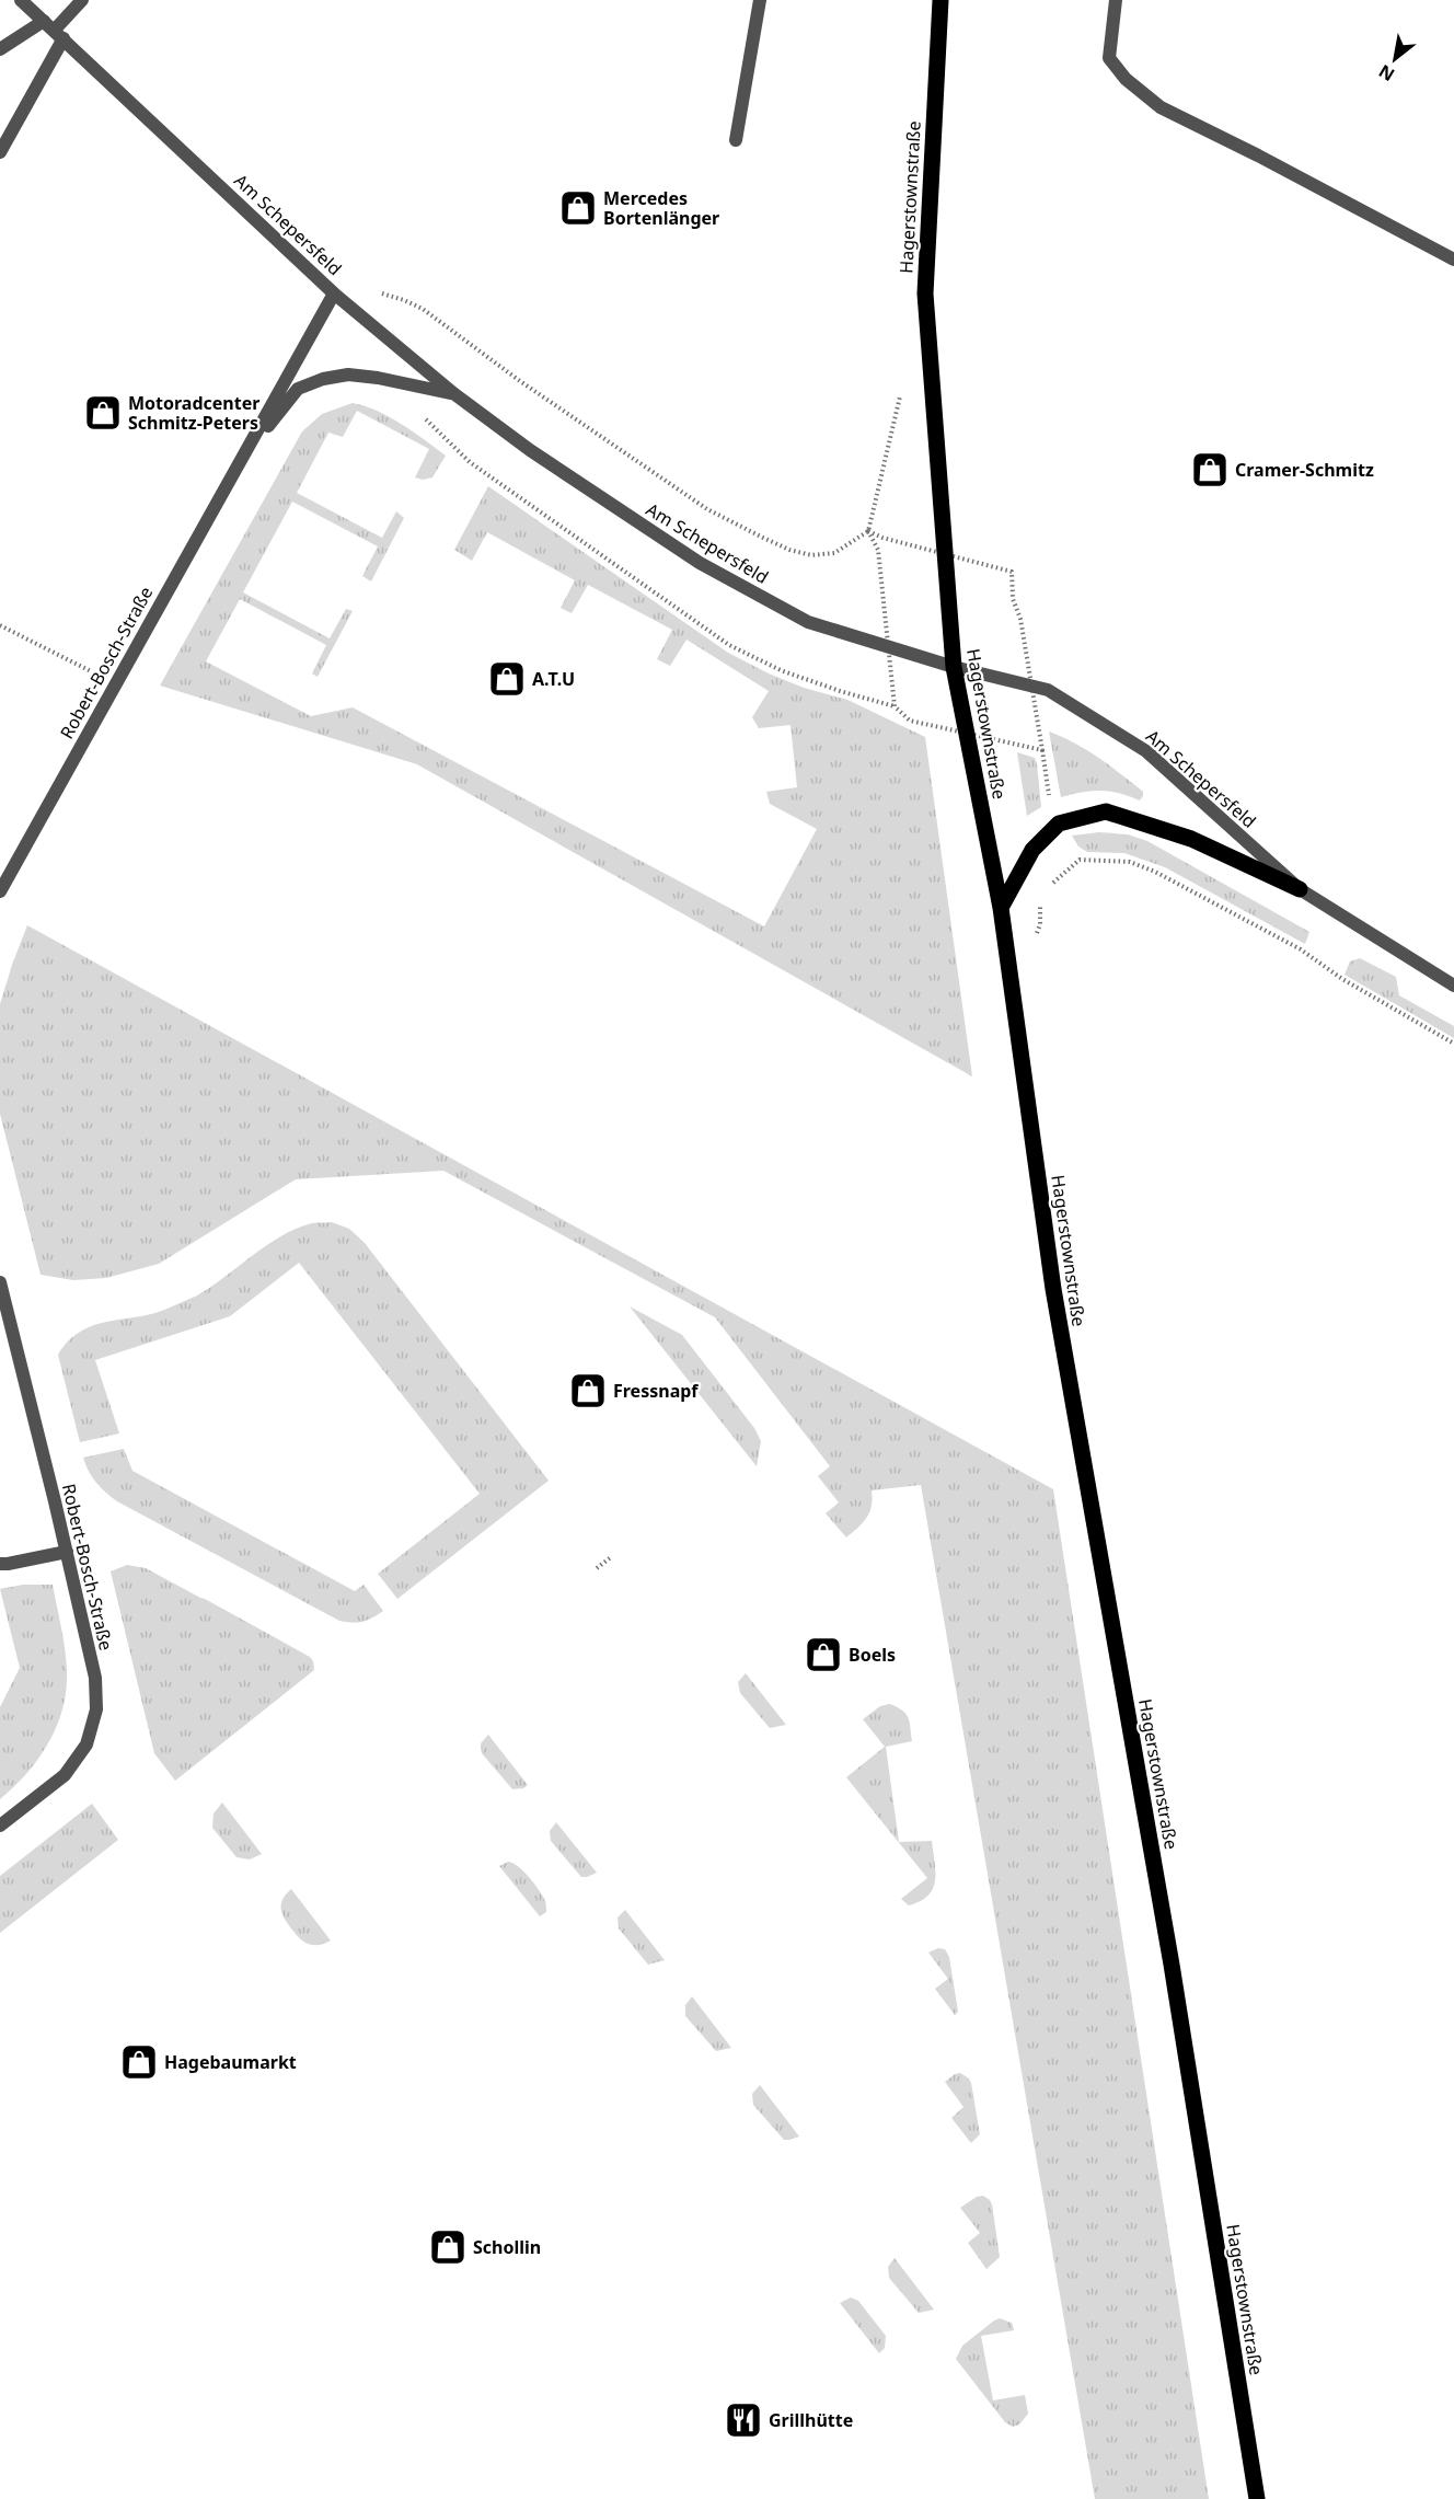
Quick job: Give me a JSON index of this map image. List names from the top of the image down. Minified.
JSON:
{"streets":{"main road":["Hagerstownstraße"],"street":["Am Schepersfeld","Robert-Bosch-Straße"]},"crossings":[["Hagerstownstraße","Am Schepersfeld"],["Am Schepersfeld","Robert-Bosch-Straße"]],"places":{"shop":["Mercedes Bortenlänger","Motoradcenter Schmitz-Peters","Cramer-Schmitz","A.T.U","Fressnapf","Boels","Hagebaumarkt","Schollin"],"restaurant":["Grillhütte"]},"north":"bottom left"}
